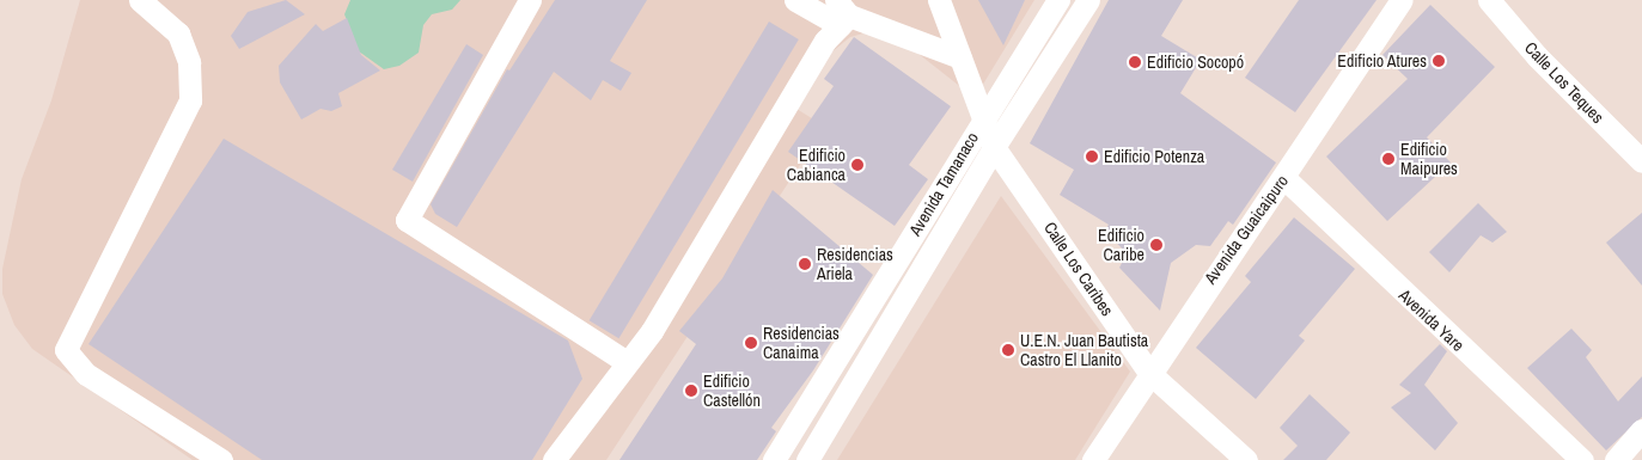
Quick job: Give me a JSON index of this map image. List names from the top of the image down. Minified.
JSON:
{"streets":{"street":["Calle Los Teques","Avenida Tamanaco","Avenida Guaicaipuro","Calle Los Caribes","Avenida Yare"]},"crossings":[["Avenida Tamanaco","Calle Los Caribes"],["Avenida Guaicaipuro","Calle Los Caribes"],["Avenida Guaicaipuro","Avenida Yare"]],"places":["Edificio Atures","Edificio Socopó","Edificio Potenza","Edificio Maipures","Edificio Cabianca","Edificio Caribe","Residencias Ariela","Residencias Canaima","U.E.N. Juan Bautista Castro El Llanito","Edificio Castellón"]}
